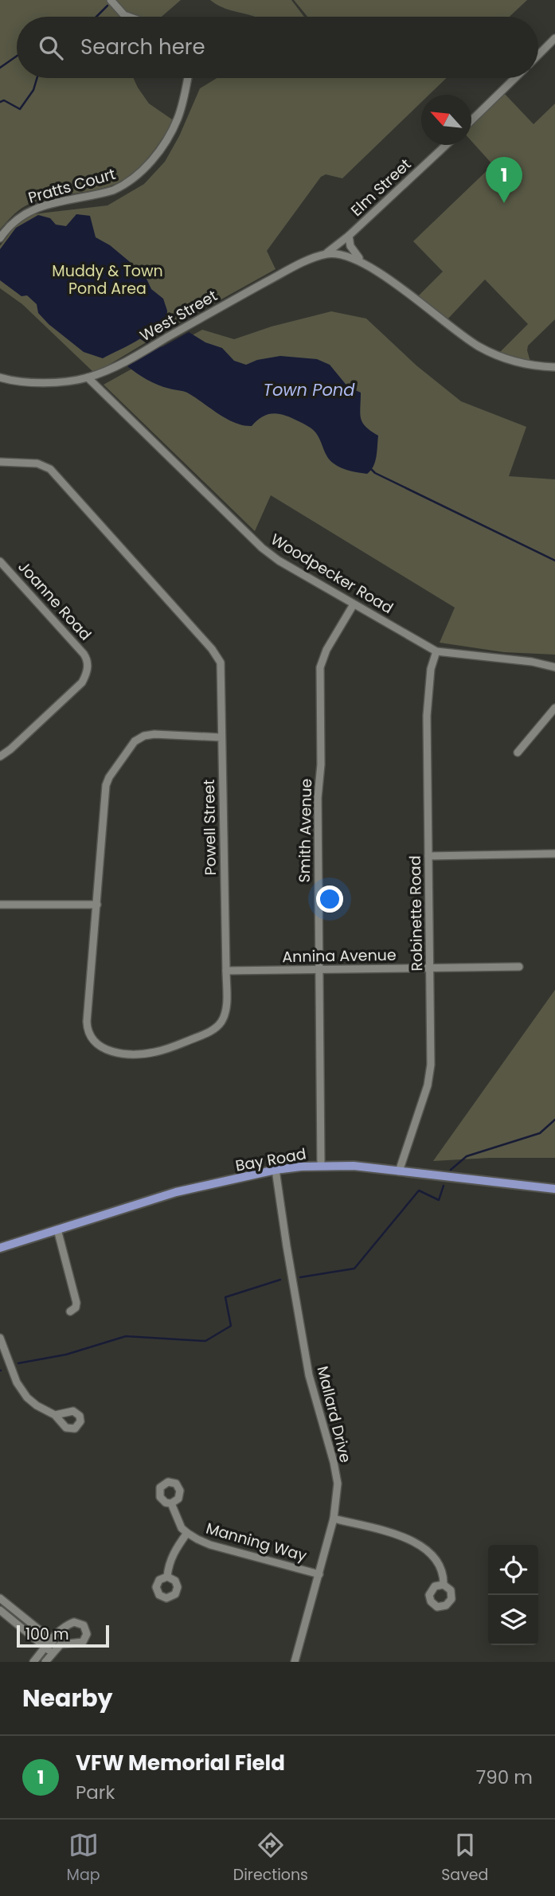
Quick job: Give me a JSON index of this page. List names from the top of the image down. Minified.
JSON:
{"streets":{"main road":["Bay Road"],"street":["Pratts Court","Elm Street","West Street","Woodpecker Road","Joanne Road","Powell Street","Smith Avenue","Robinette Road","Annina Avenue","Mallard Drive","Manning Way"]},"crossings":[["Elm Street","West Street"],["West Street","Woodpecker Road"],["Woodpecker Road","Smith Avenue"],["Woodpecker Road","Robinette Road"],["Powell Street","Annina Avenue"],["Smith Avenue","Annina Avenue"],["Smith Avenue","Bay Road"],["Robinette Road","Annina Avenue"],["Robinette Road","Bay Road"],["Bay Road","Mallard Drive"],["Mallard Drive","Manning Way"]],"water":["Town Pond"],"parks":["Muddy & Town Pond Area"],"scale_bar":"100 m","north":"top left","page":{"search":"Search here","pins":"1","scale":"100 m","heading":"Nearby","list":[{"mark":"1","name":"VFW Memorial Field","note":"Park","value":"790 m"}],"nav":["Map","Directions","Saved"]}}
